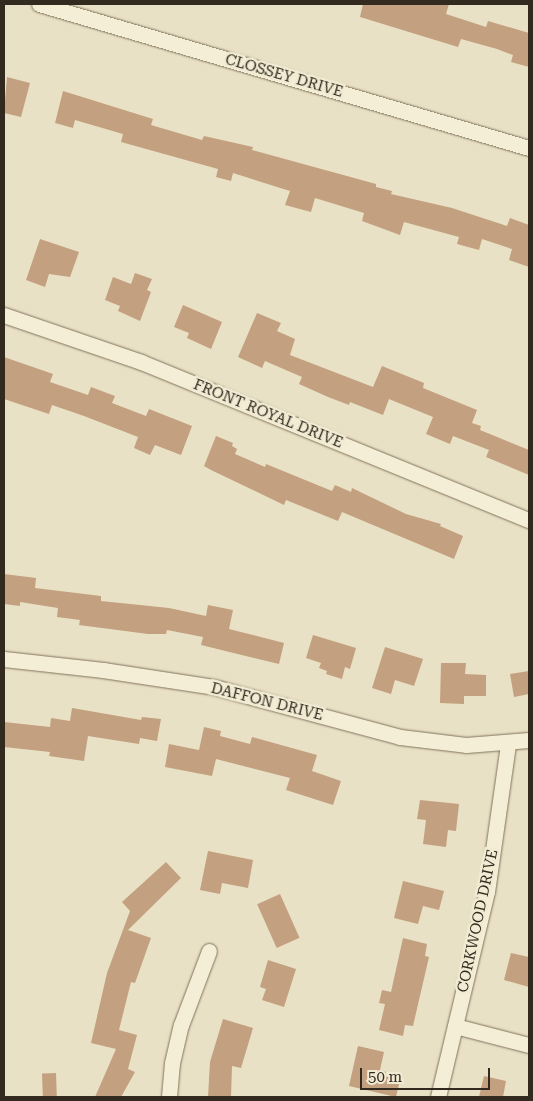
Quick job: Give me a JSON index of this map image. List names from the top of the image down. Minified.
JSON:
{"streets":{"street":["CLOSSEY DRIVE","FRONT ROYAL DRIVE","DAFFON DRIVE","CORKWOOD DRIVE"]},"crossings":[["DAFFON DRIVE","CORKWOOD DRIVE"]],"scale_bar":"50 m"}
